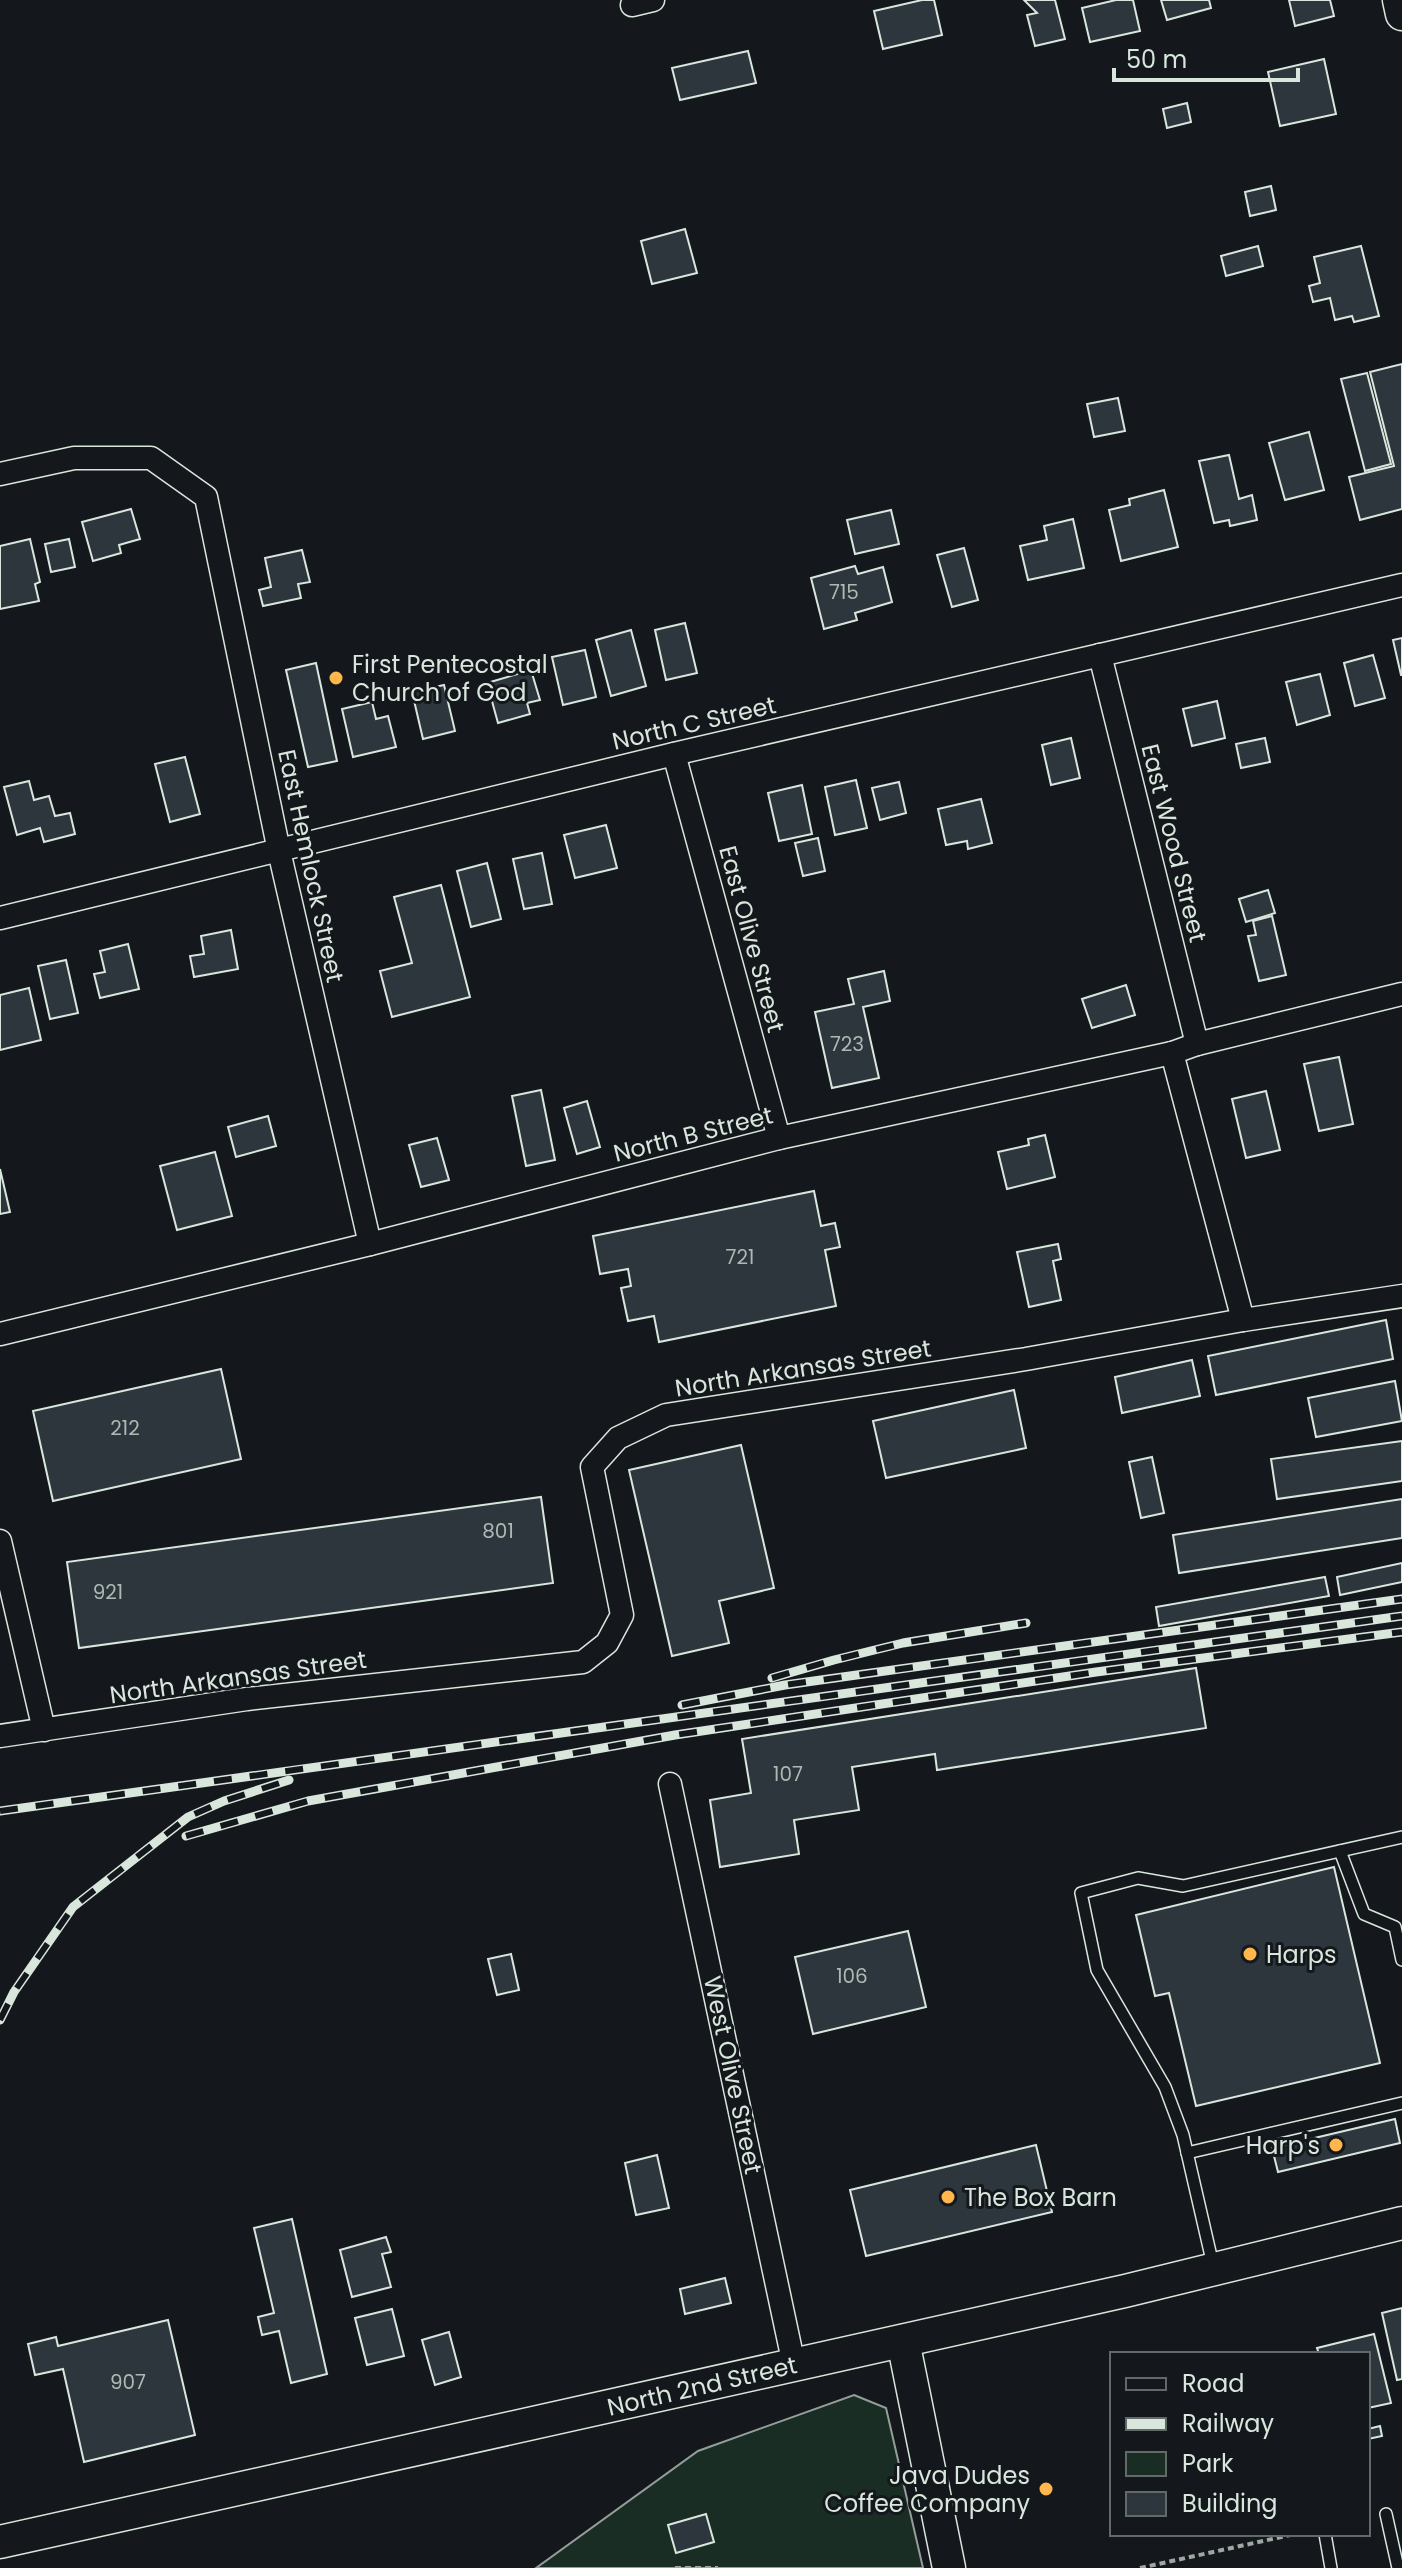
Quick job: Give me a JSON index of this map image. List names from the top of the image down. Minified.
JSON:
{"streets":{"main road":["North 2nd Street"],"street":["North C Street","East Wood Street","East Hemlock Street","East Olive Street","North B Street","North Arkansas Street","West Olive Street"]},"crossings":[["North C Street","East Wood Street"],["North C Street","East Hemlock Street"],["North C Street","East Olive Street"],["East Wood Street","North B Street"],["East Hemlock Street","North B Street"],["East Olive Street","North B Street"],["West Olive Street","North 2nd Street"]],"places":["First Pentecostal Church of God","Harps","Harp's","The Box Barn","Java Dudes Coffee Company"],"house_numbers":["715","723","721","212","801","921","107","106","907"],"legend":["Road","Railway","Park","Building"],"scale_bar":"50 m"}
